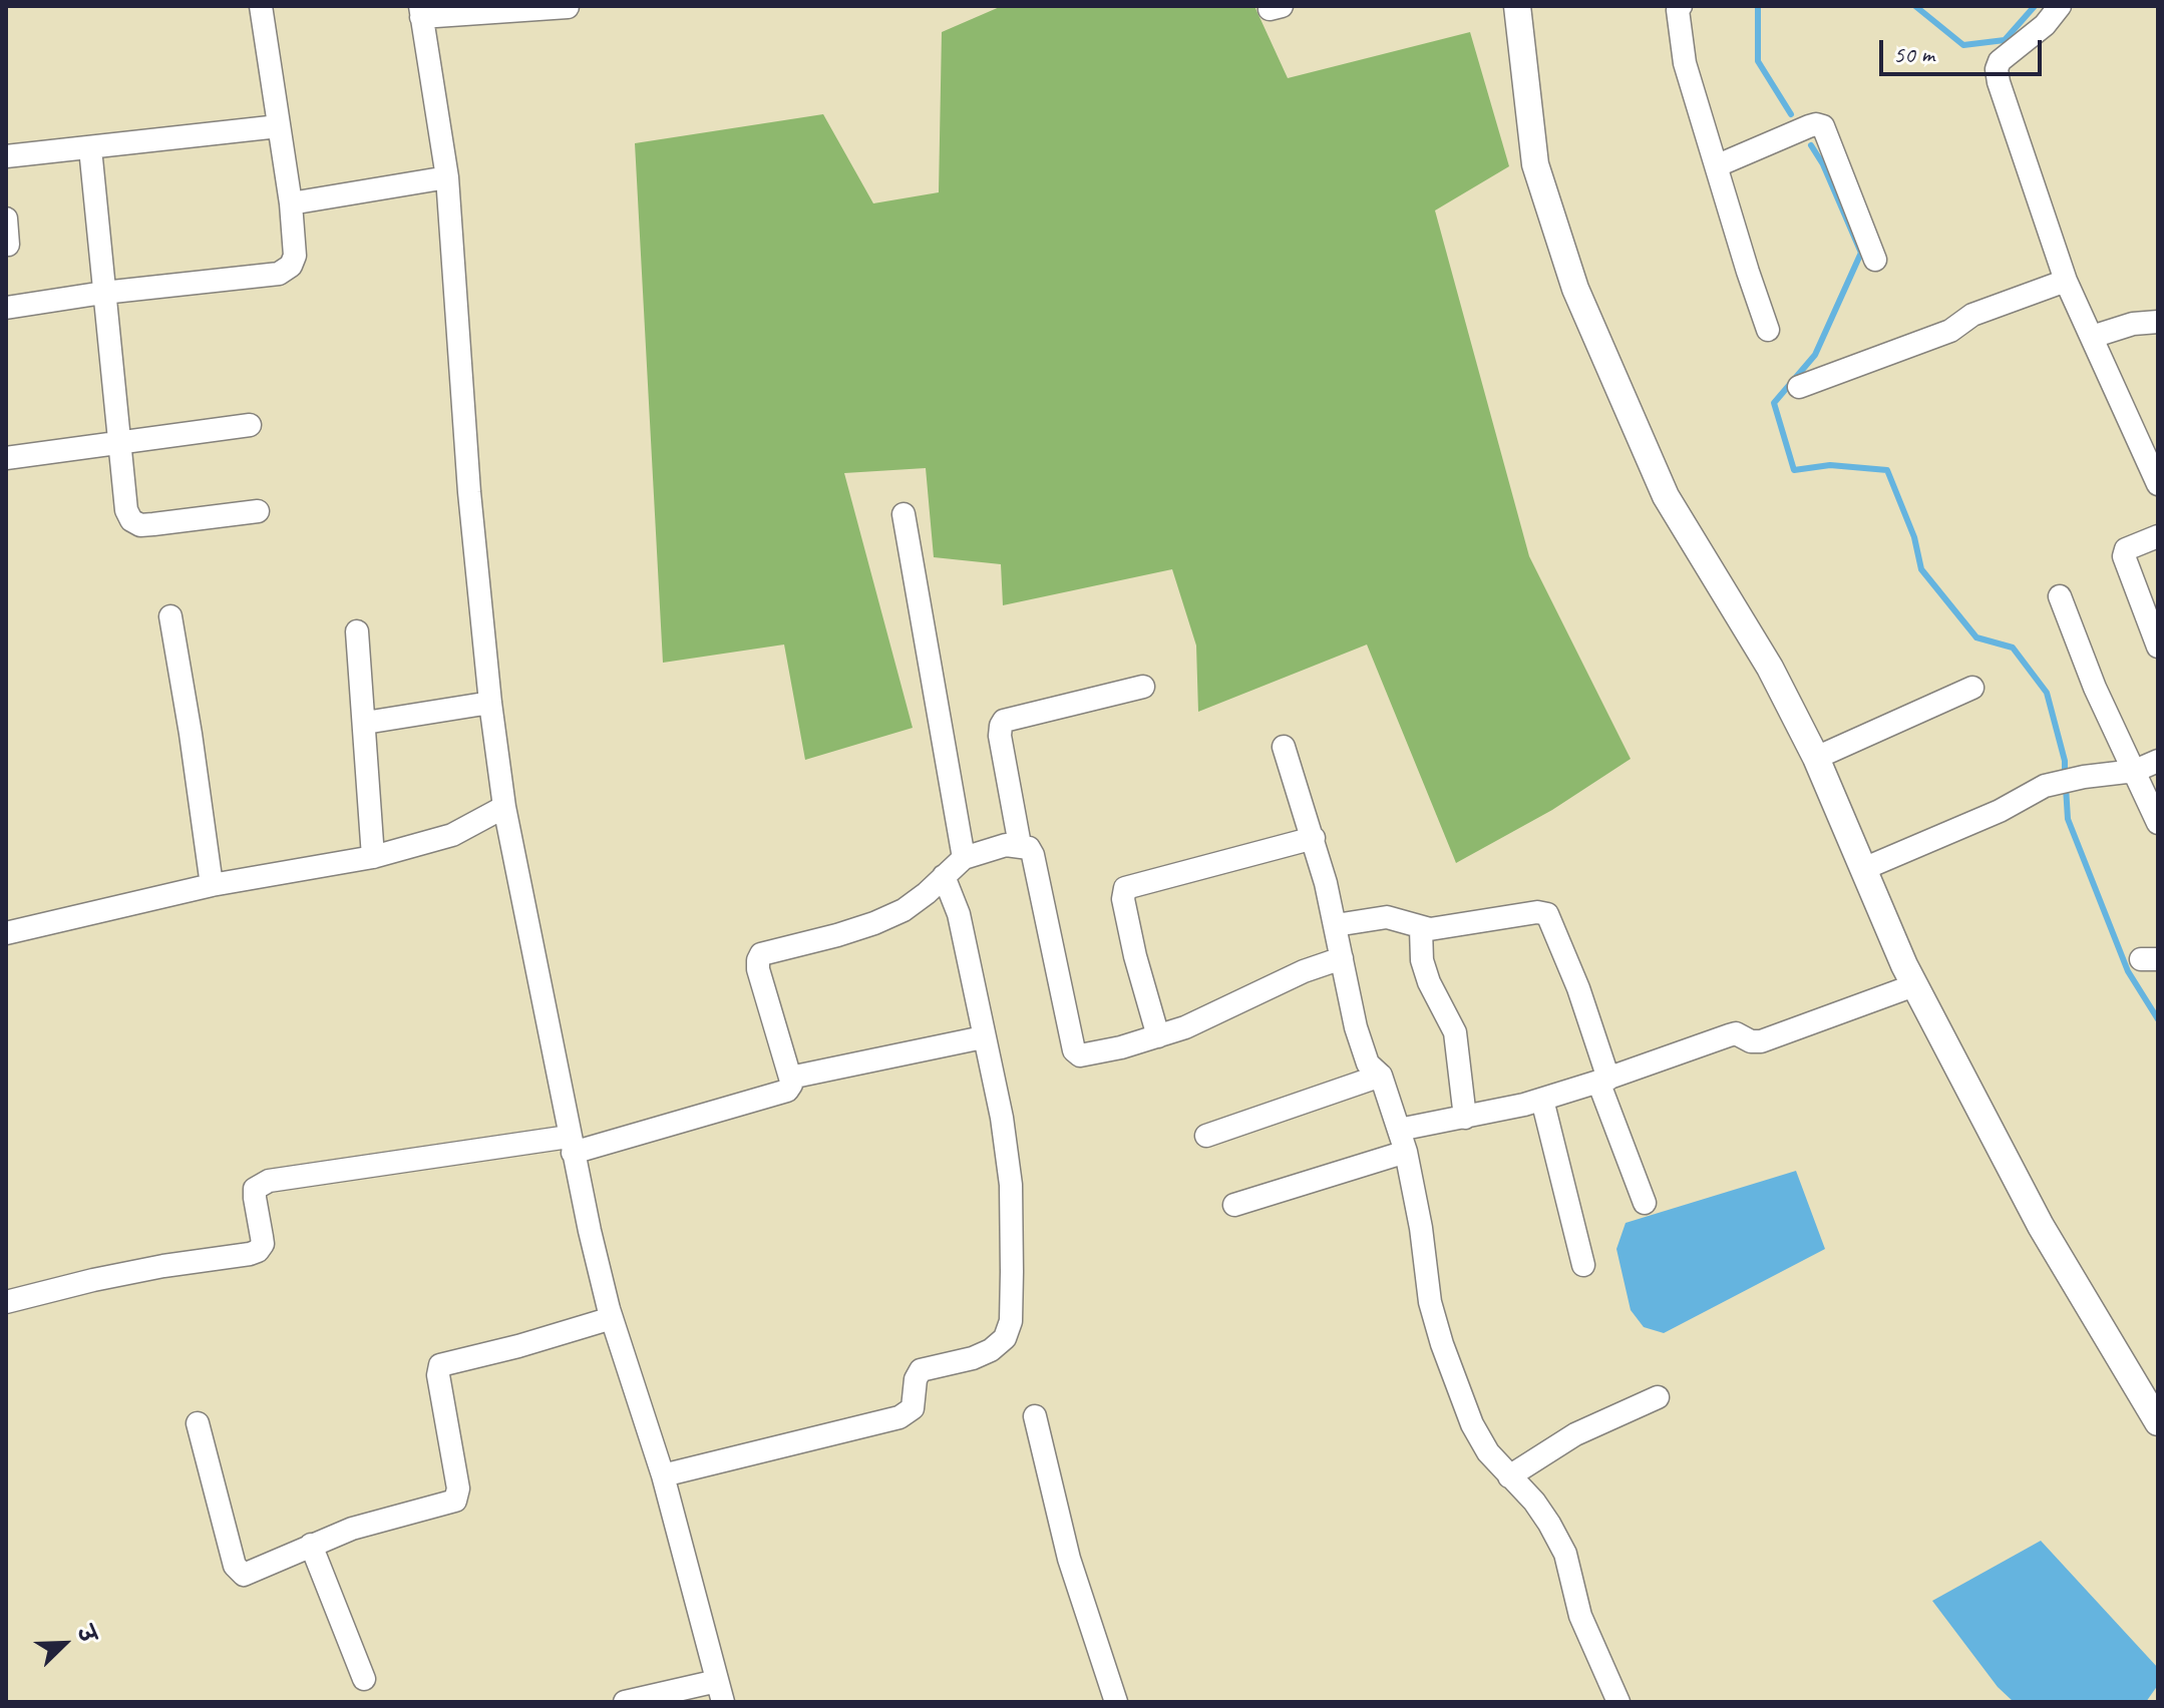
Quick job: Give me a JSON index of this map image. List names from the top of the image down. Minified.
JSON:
{"scale_bar":"50 m","north":"top right"}
